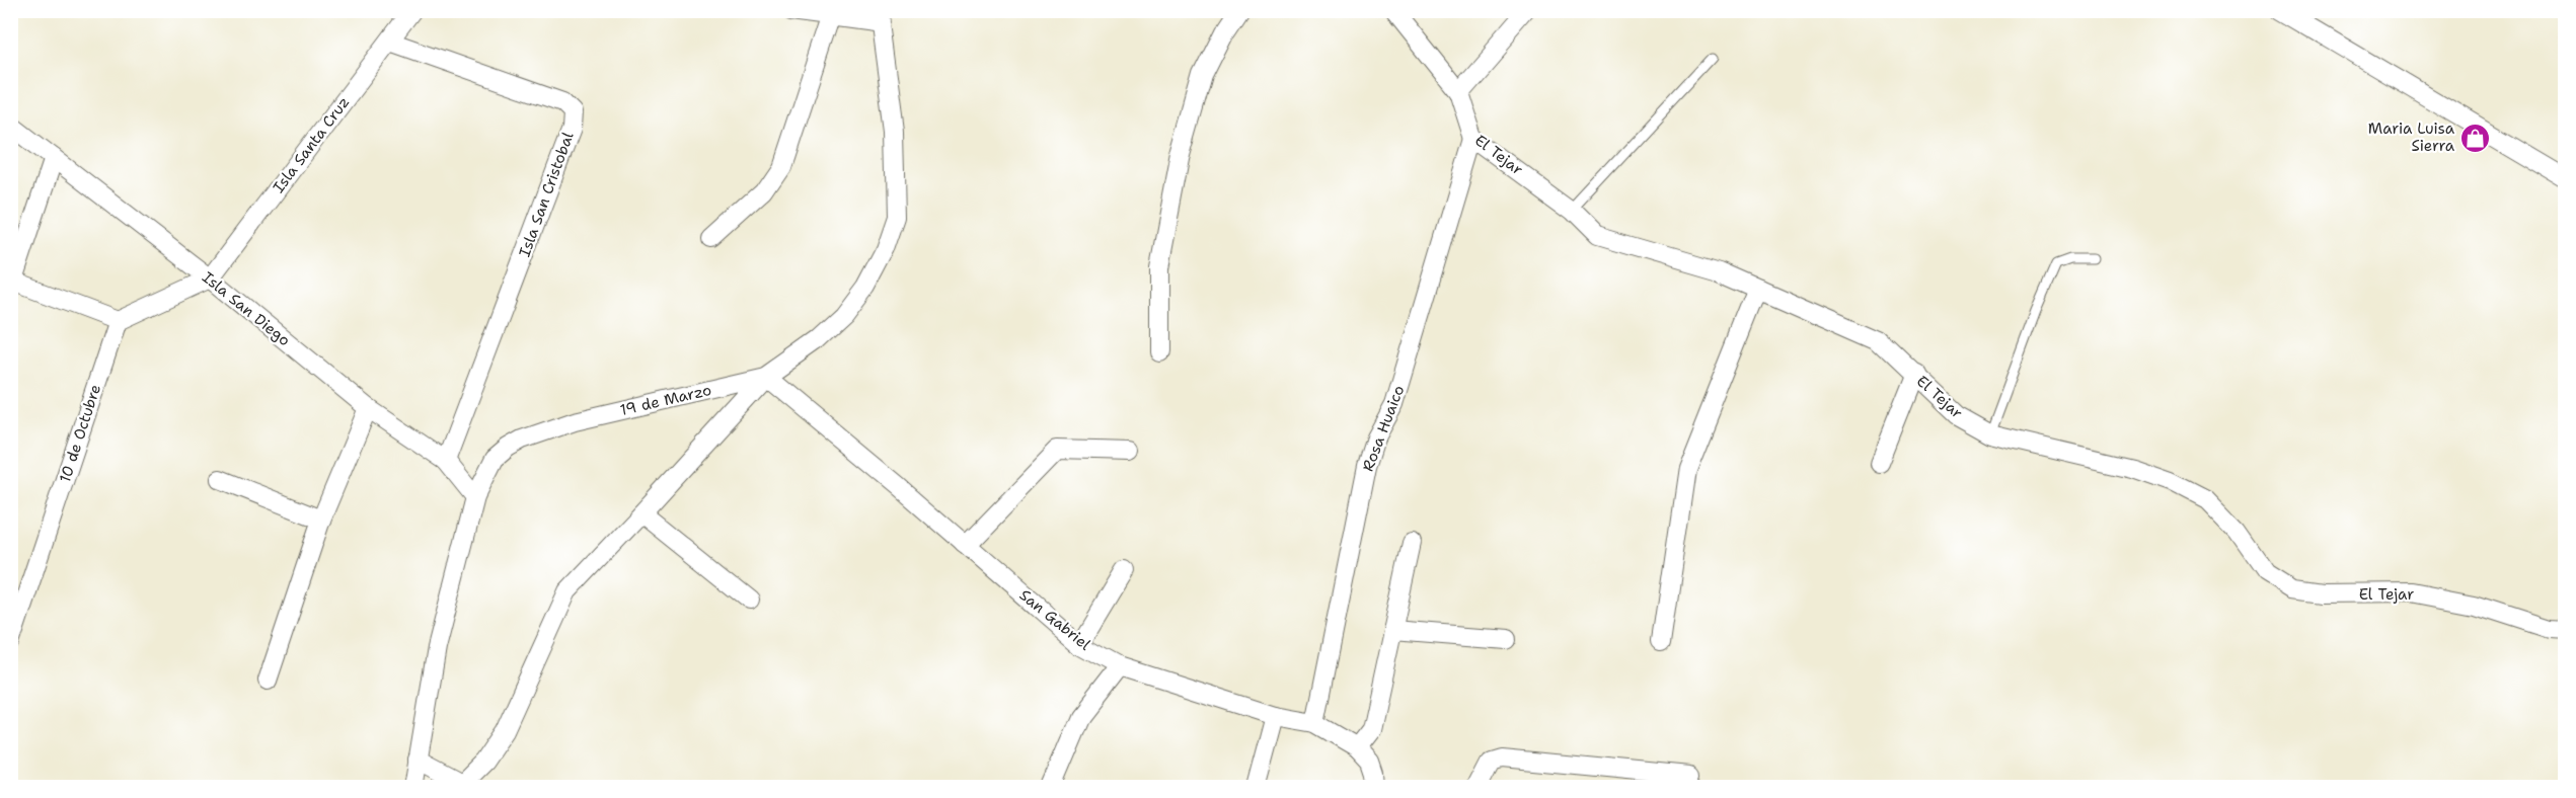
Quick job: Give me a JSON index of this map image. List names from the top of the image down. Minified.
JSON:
{"streets":{"street":["Isla Santa Cruz","El Tejar","Isla San Cristobal","Isla San Diego","19 de Marzo","Rosa Huaico","10 de Octubre","San Gabriel"]},"crossings":[["Isla Santa Cruz","Isla San Cristobal"],["Isla Santa Cruz","Isla San Diego"],["El Tejar","Rosa Huaico"],["Isla San Cristobal","Isla San Diego"],["Isla San Diego","19 de Marzo"],["19 de Marzo","San Gabriel"],["Rosa Huaico","San Gabriel"]],"places":{"shop":["Maria Luisa Sierra"]}}
